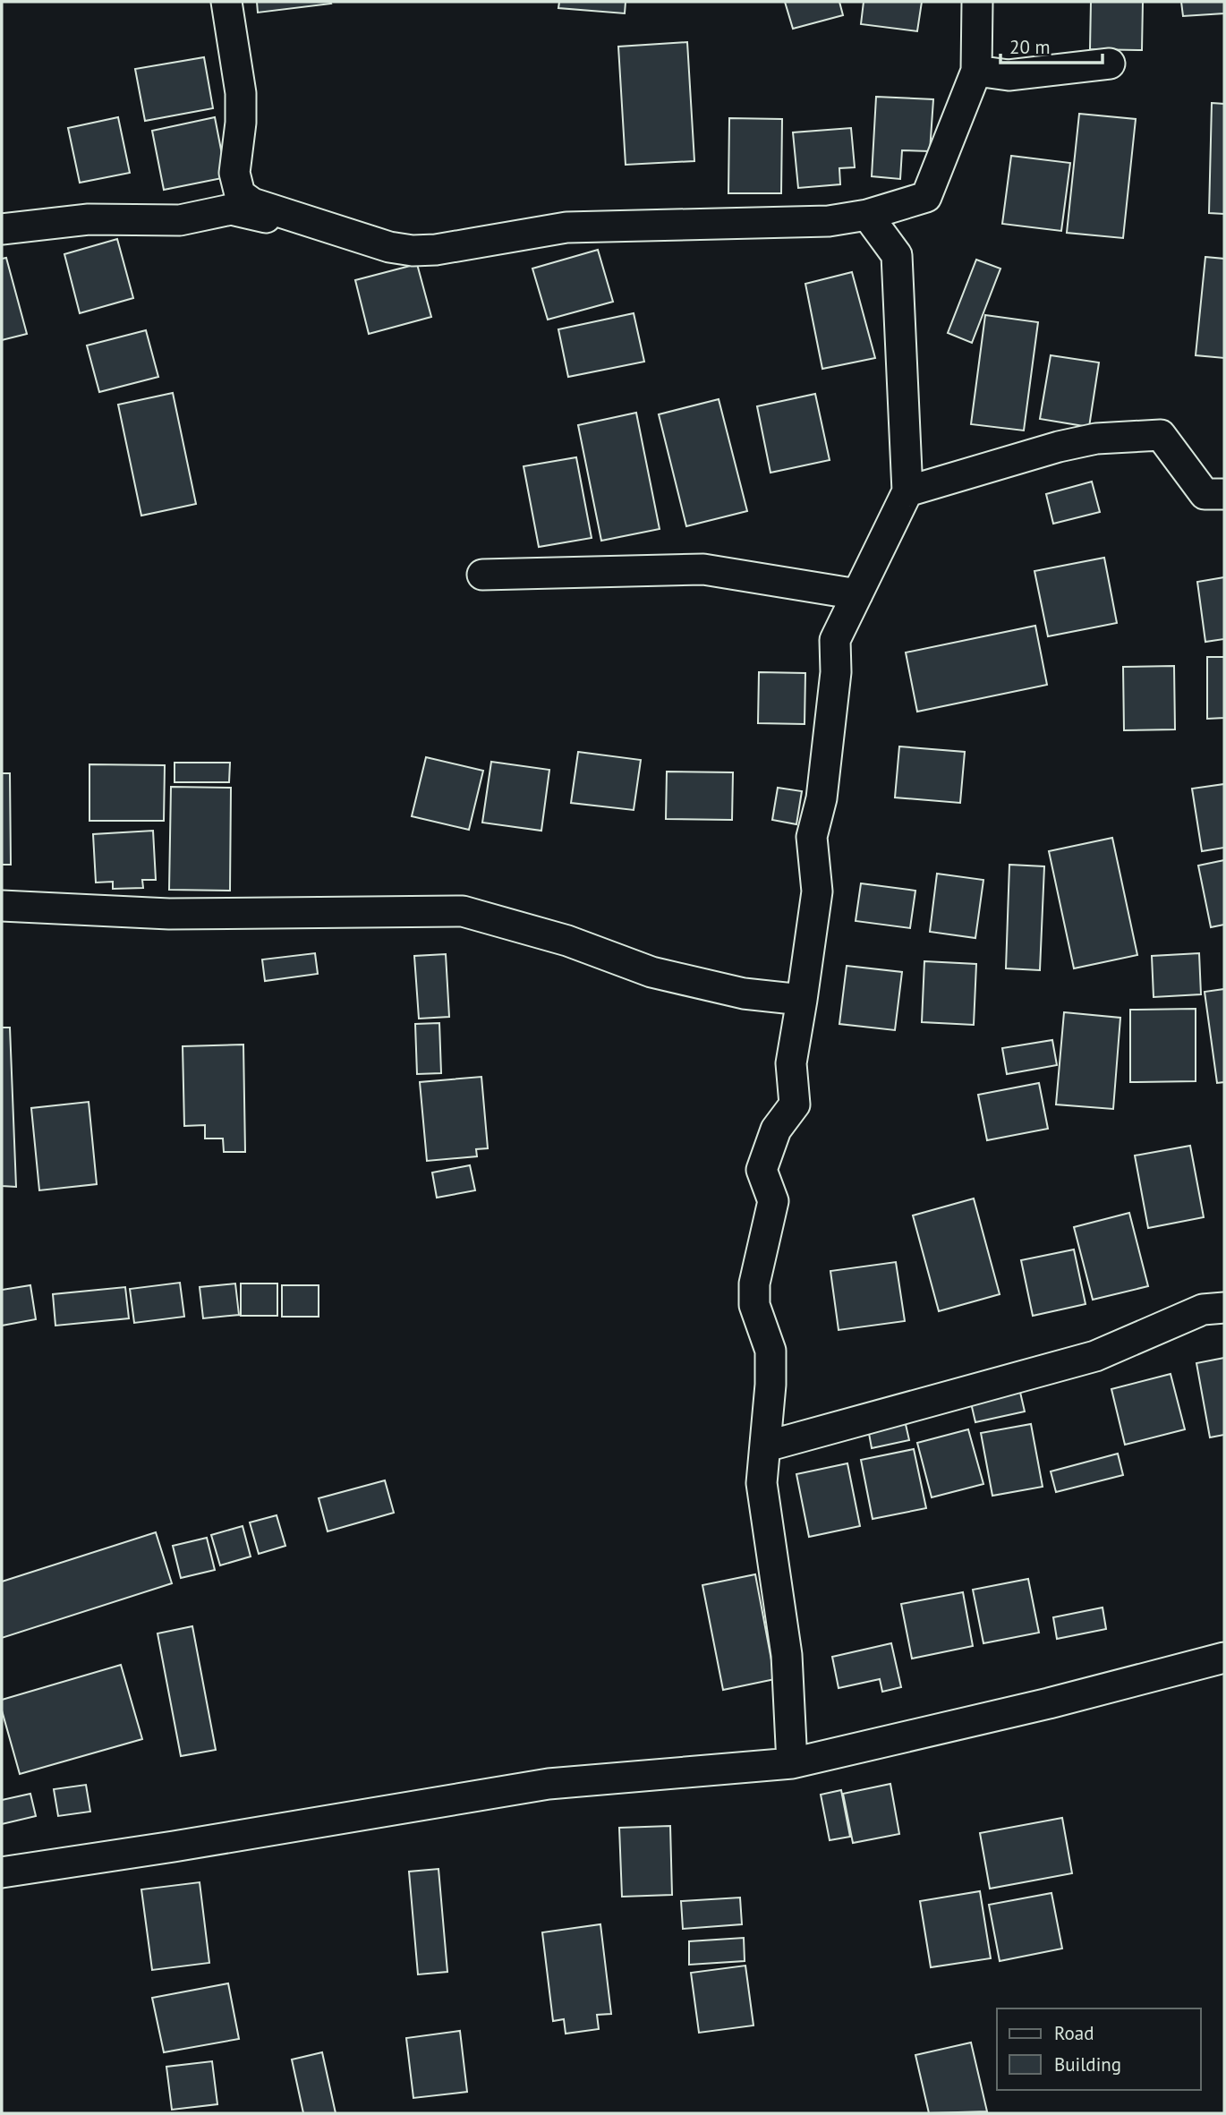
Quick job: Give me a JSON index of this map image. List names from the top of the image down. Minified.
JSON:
{"legend":["Road","Building"],"scale_bar":"20 m"}
